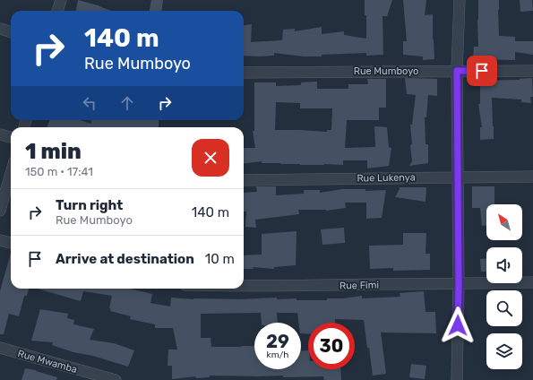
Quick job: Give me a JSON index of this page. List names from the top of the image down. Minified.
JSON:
{"streets":{"street":["Rue Mumboyo","Rue Lukenya","Rue Fimi","Rue Mwamba"]},"north":"top left","page":{"turn":["140 m","Rue Mumboyo"],"heading":["1 min","150 m · 17:41"],"list":[{"name":"Turn right","note":"Rue Mumboyo","value":"140 m"},{"name":"Arrive at destination","value":"10 m"}],"speed":"29 km/h","limit":"30"}}
